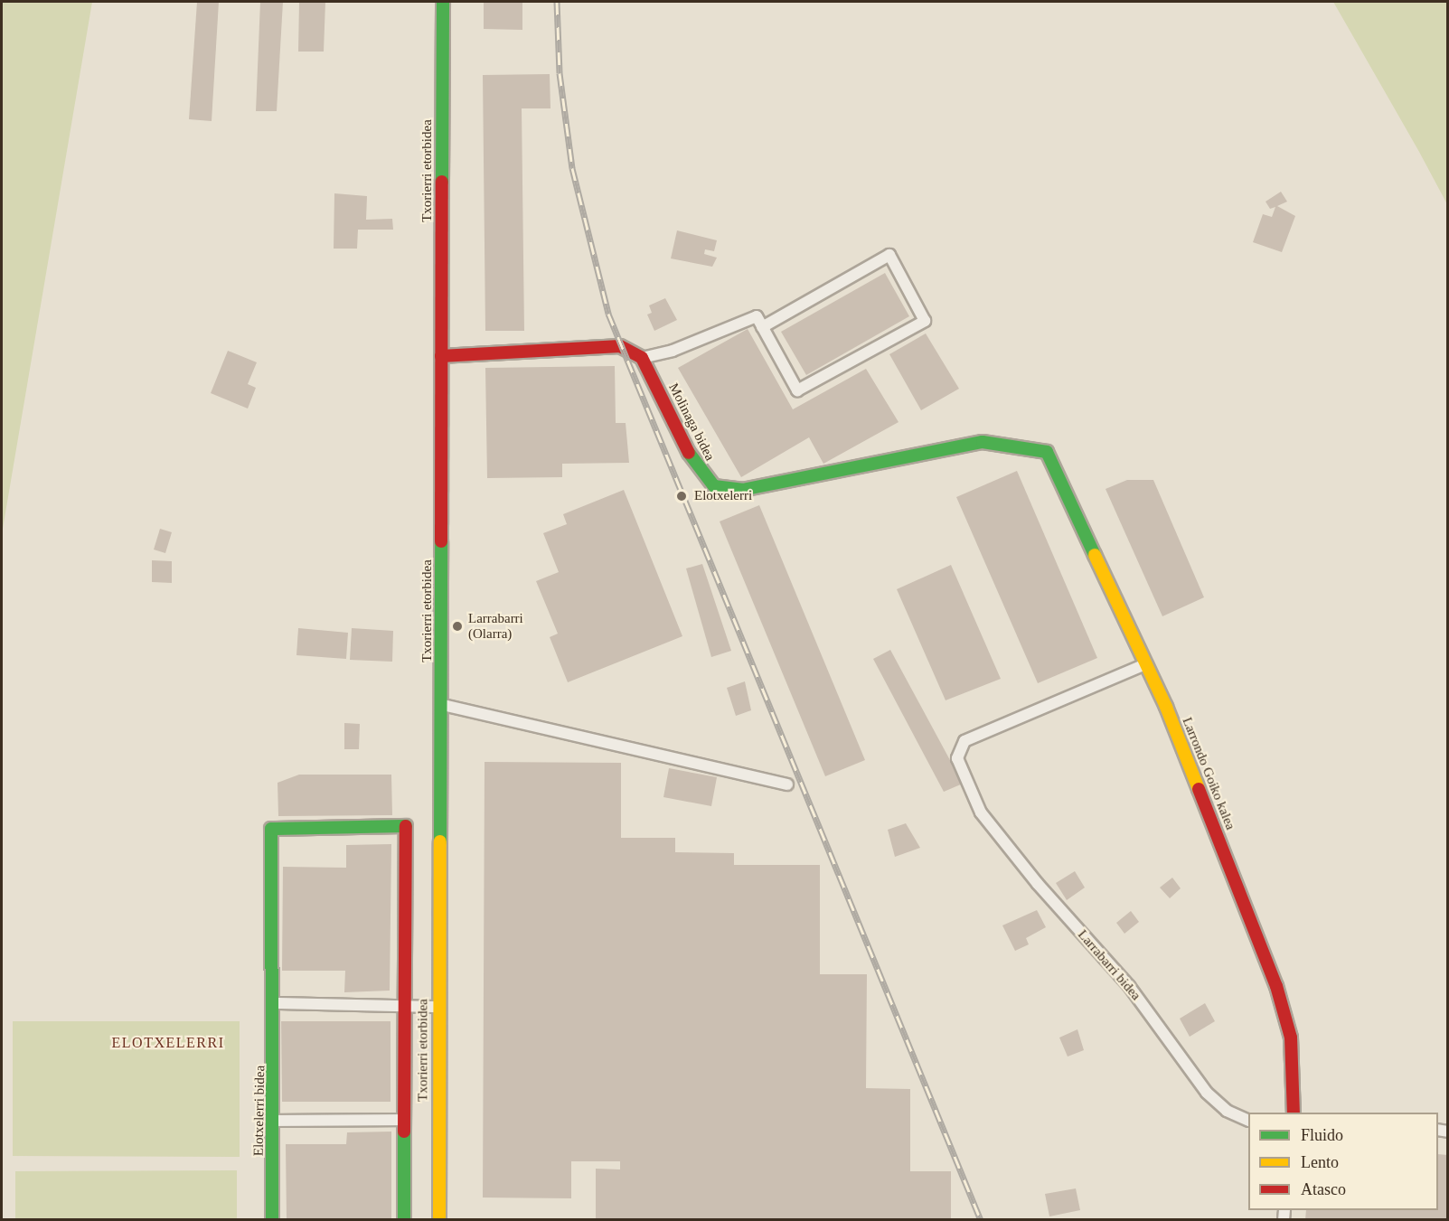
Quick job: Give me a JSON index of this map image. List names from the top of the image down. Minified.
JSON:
{"streets":{"street":["Txorierri etorbidea","Molinaga bidea","Larrondo Goiko kalea","Larrabarri bidea","Elotxelerri bidea"]},"crossings":[["Molinaga bidea","Larrondo Goiko kalea"],["Larrondo Goiko kalea","Larrabarri bidea"]],"districts":["ELOTXELERRI"],"places":["Elotxelerri","Larrabarri (Olarra)"],"legend":["Fluido","Lento","Atasco"]}
